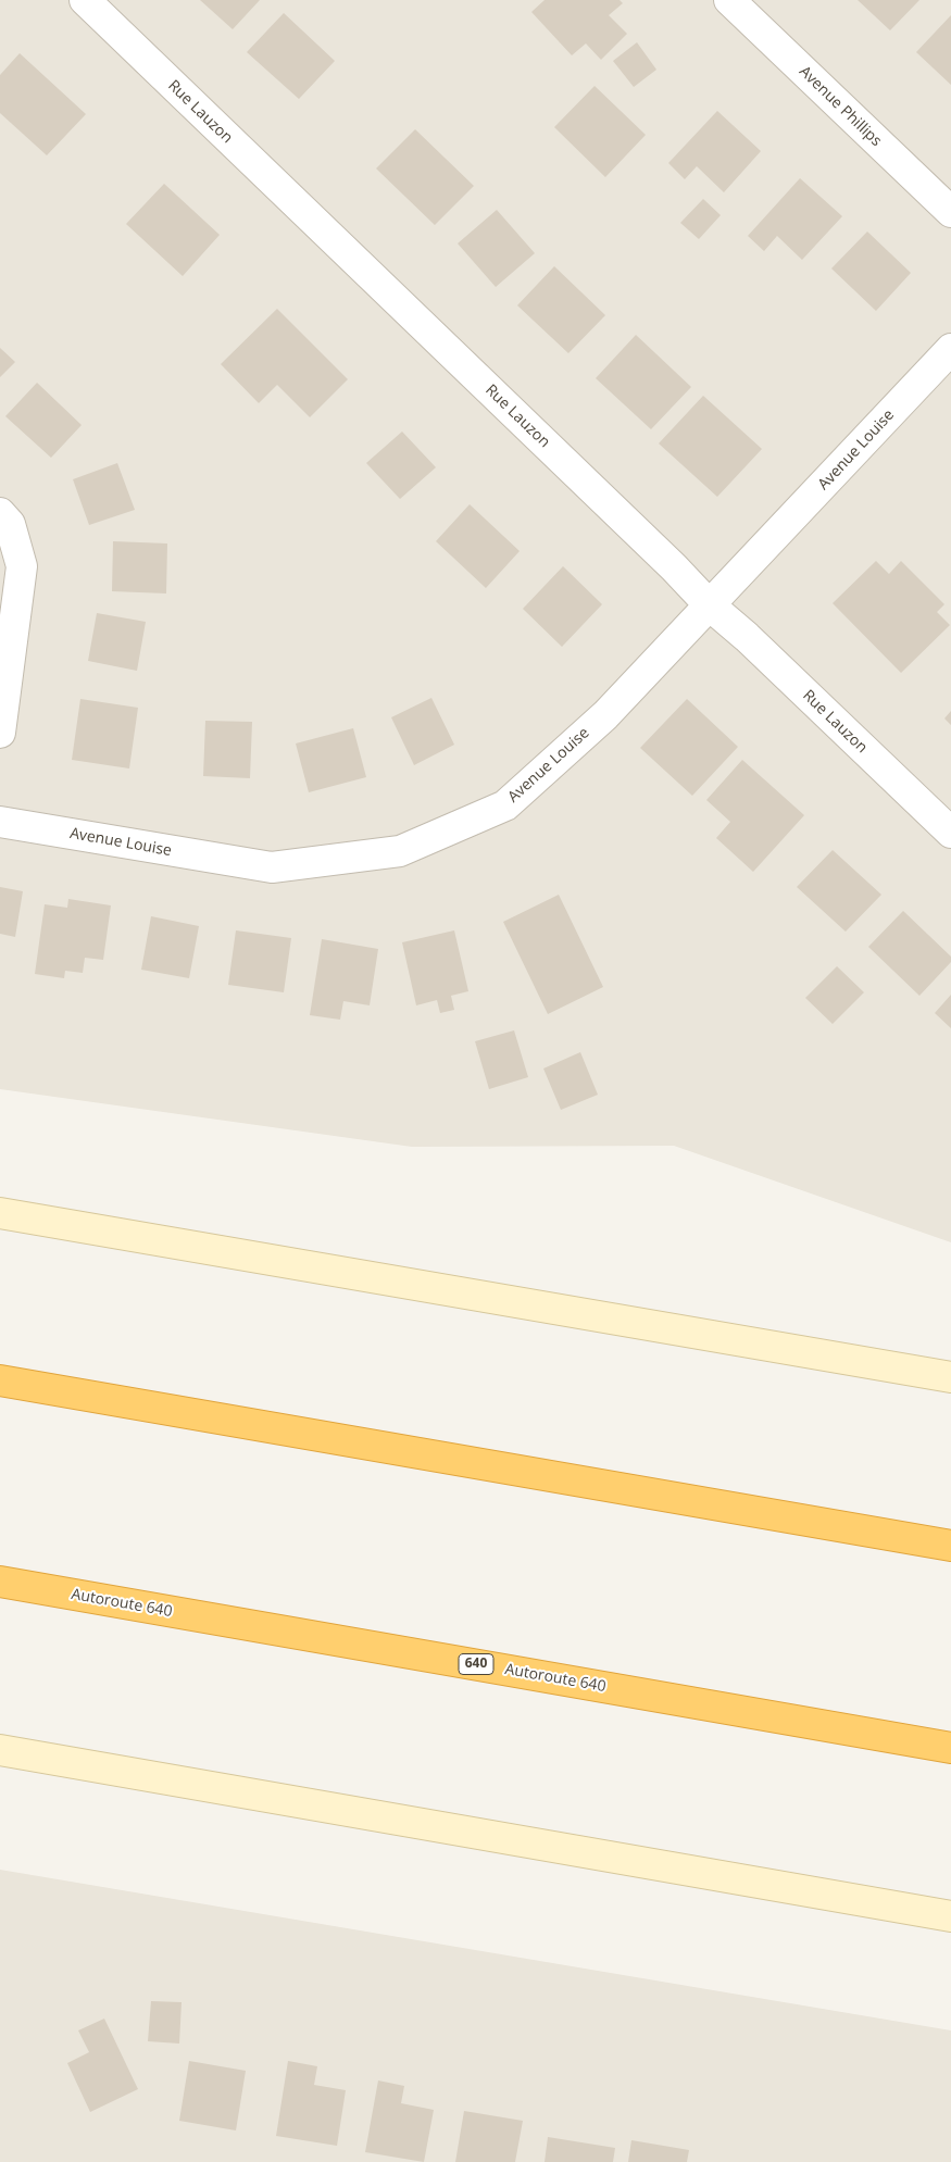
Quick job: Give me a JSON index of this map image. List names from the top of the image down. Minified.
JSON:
{"streets":{"highway":["Autoroute 640","640"],"street":["Avenue Phillips","Rue Lauzon","Avenue Louise"]},"crossings":[["Rue Lauzon","Avenue Louise"]]}
